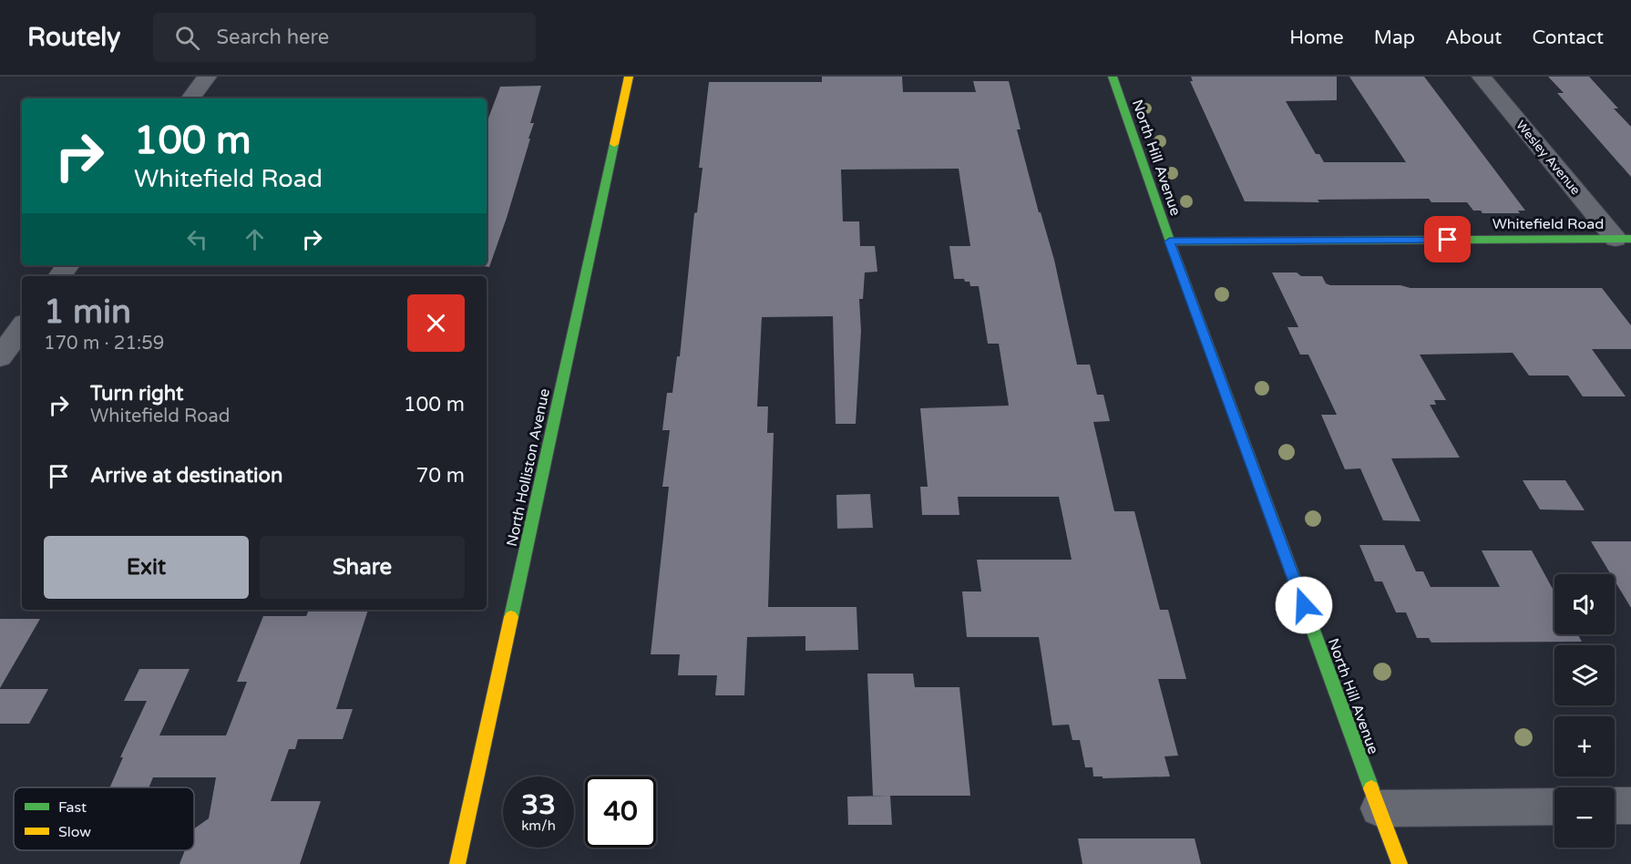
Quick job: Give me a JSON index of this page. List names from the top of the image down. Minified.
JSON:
{"streets":{"street":["North Hill Avenue","Wesley Avenue","Whitefield Road","North Holliston Avenue"]},"crossings":[["North Hill Avenue","Whitefield Road"],["Wesley Avenue","Whitefield Road"]],"legend":["Fast","Slow"],"page":{"header":"Routely","search":"Search here","nav":["Home","Map","About","Contact"],"turn":["100 m","Whitefield Road"],"heading":["1 min","170 m · 21:59"],"list":[{"name":"Turn right","note":"Whitefield Road","value":"100 m"},{"name":"Arrive at destination","value":"70 m"}],"buttons":["Exit","Share"],"map_buttons":["+","−"],"speed":"33 km/h","limit":"40"}}
